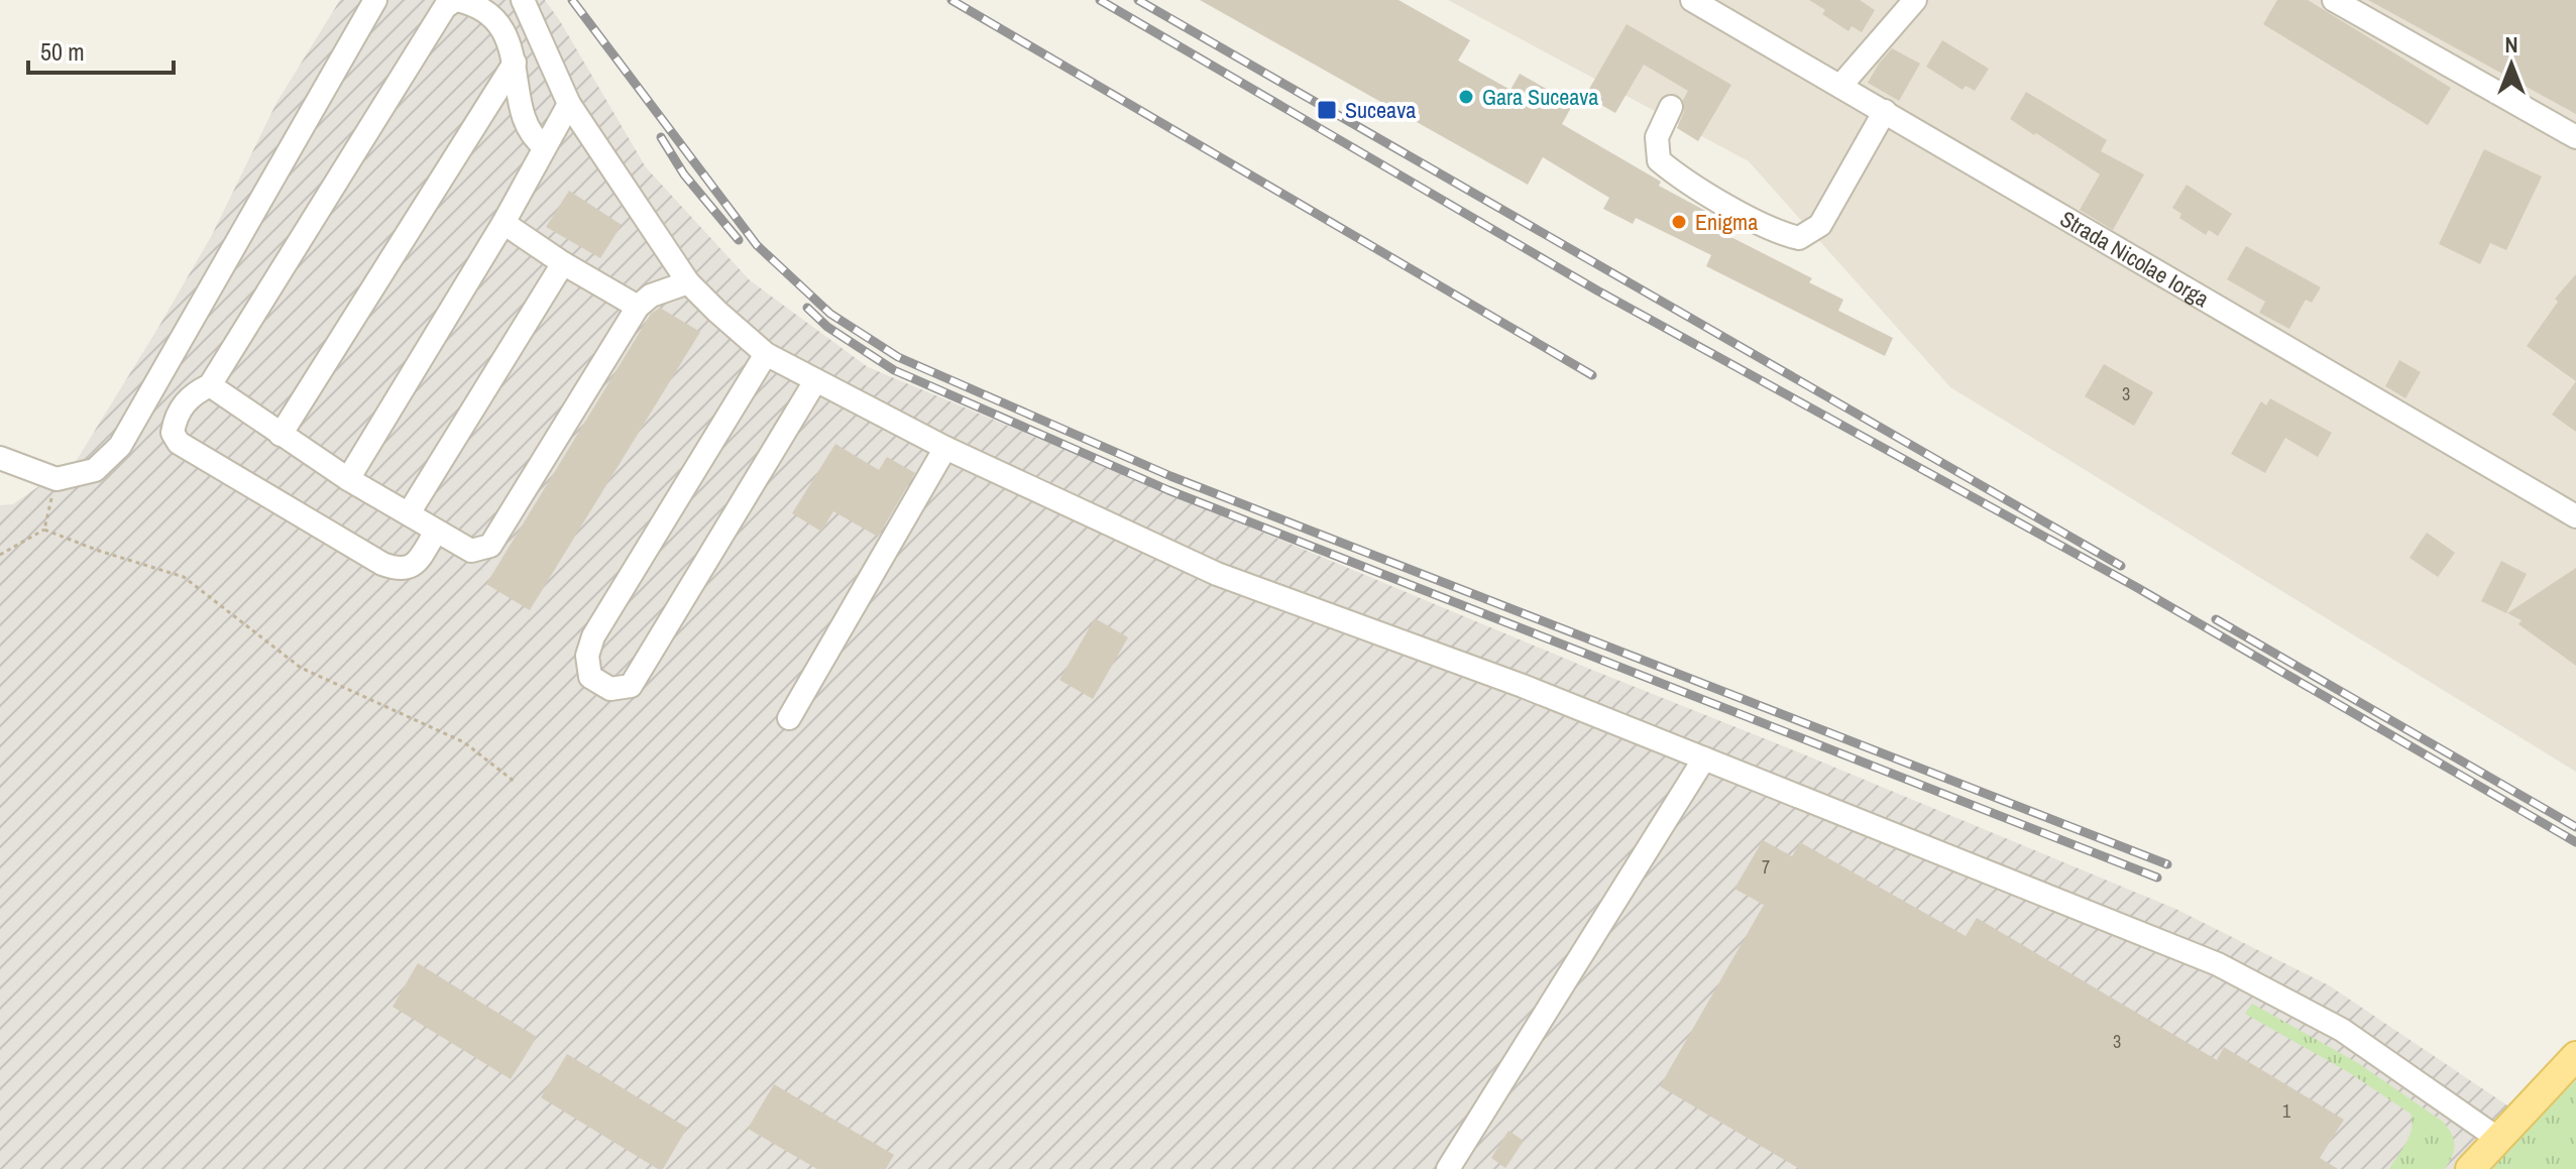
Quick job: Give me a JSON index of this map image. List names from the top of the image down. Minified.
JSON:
{"streets":{"street":["Strada Nicolae Iorga"]},"places":{"other":["Gara Suceava","Enigma"],"transit":["Suceava"]},"house_numbers":["3","7","3","1"],"scale_bar":"50 m","north":"top"}
